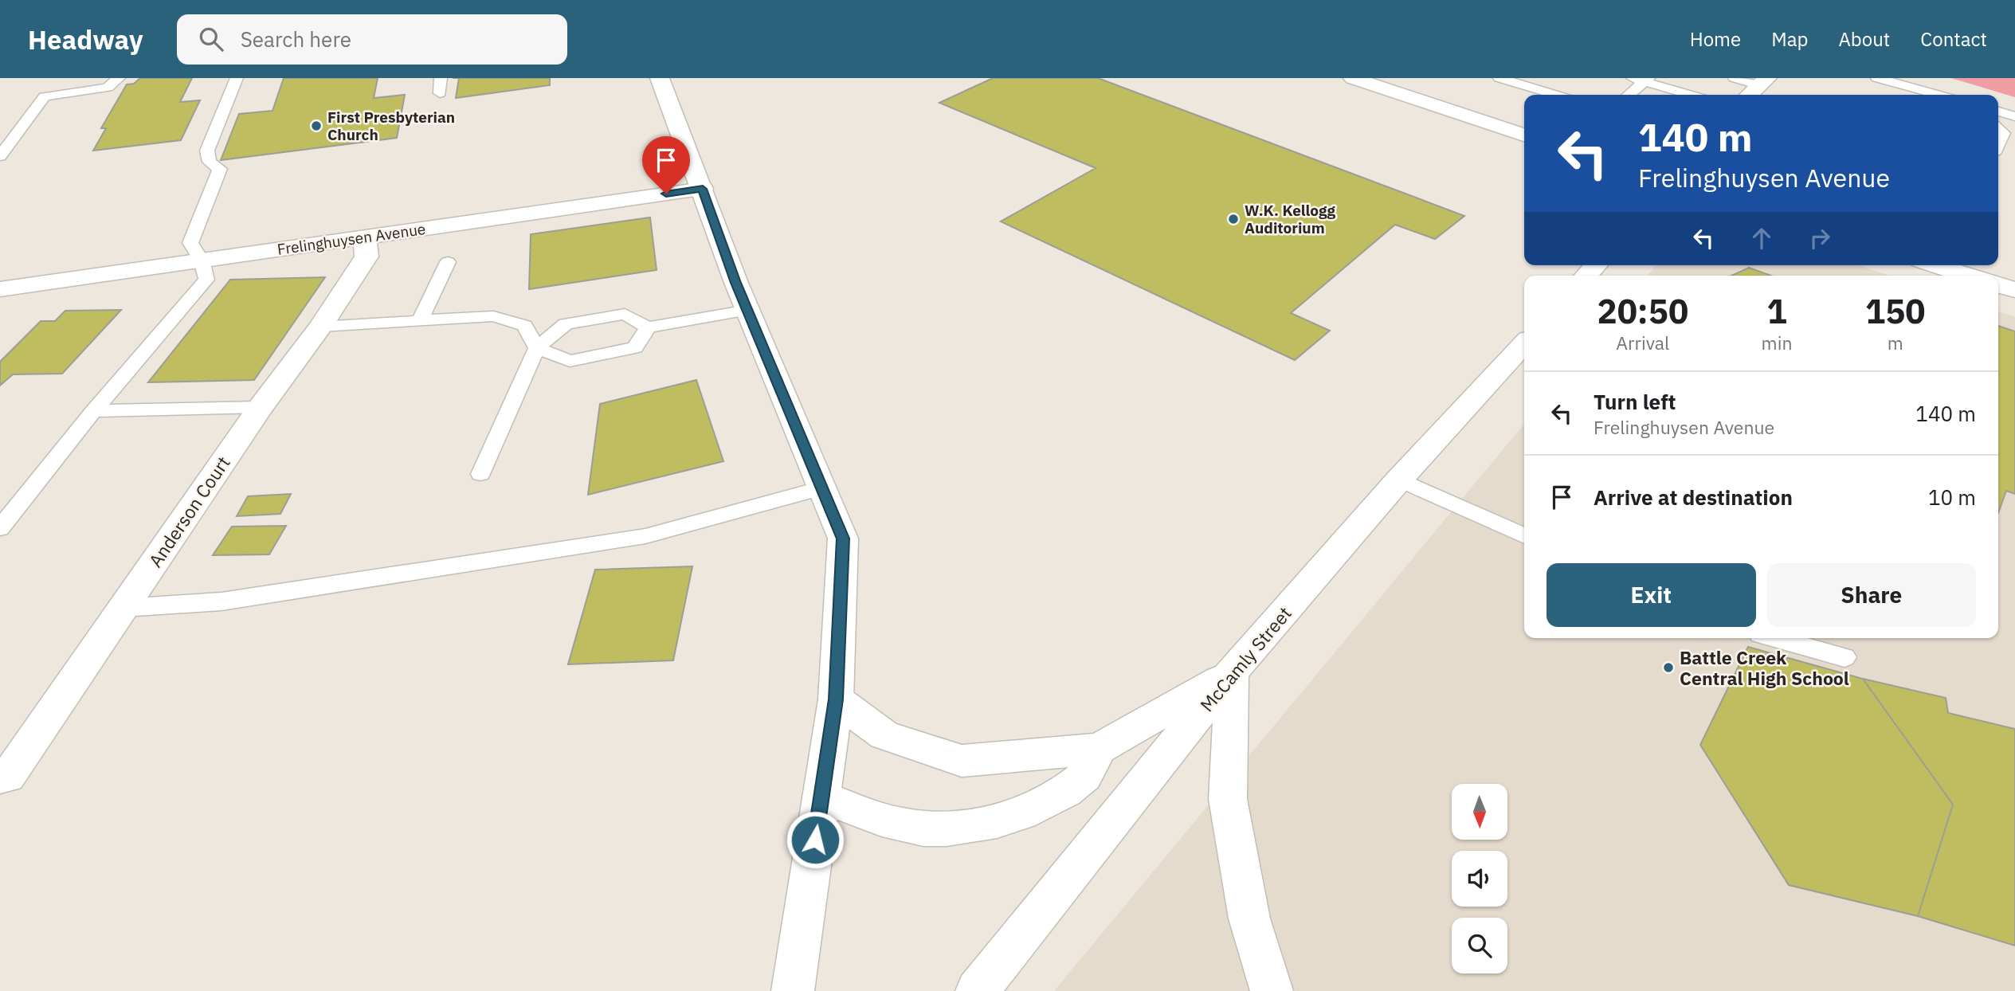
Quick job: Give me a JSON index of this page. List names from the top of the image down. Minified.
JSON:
{"streets":{"street":["Frelinghuysen Avenue","Anderson Court","McCamly Street"]},"crossings":[["Frelinghuysen Avenue","Anderson Court"]],"places":["First Presbyterian Church","W.K. Kellogg Auditorium","Battle Creek Central High School"],"north":"bottom","page":{"header":"Headway","search":"Search here","nav":["Home","Map","About","Contact"],"turn":["140 m","Frelinghuysen Avenue"],"eta":["20:50","Arrival","1","min","150","m"],"list":[{"name":"Turn left","note":"Frelinghuysen Avenue","value":"140 m"},{"name":"Arrive at destination","value":"10 m"}],"buttons":["Exit","Share"]}}
